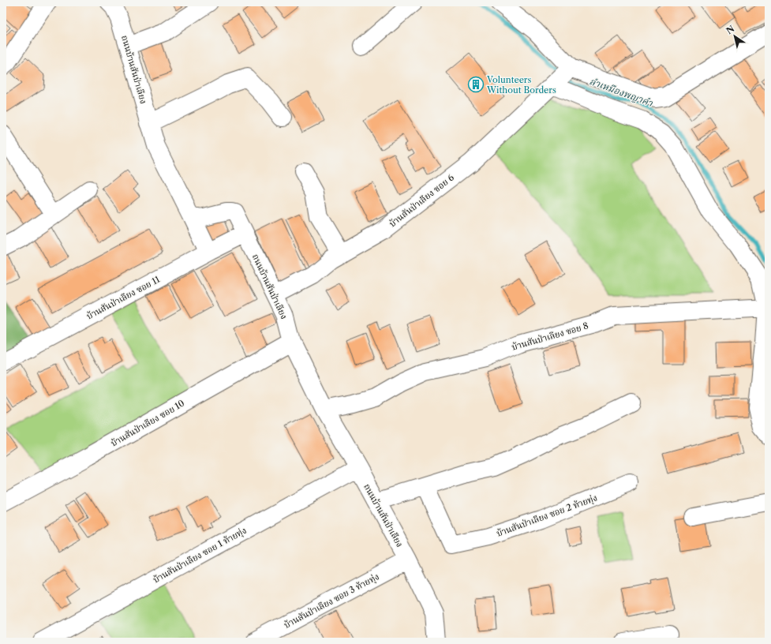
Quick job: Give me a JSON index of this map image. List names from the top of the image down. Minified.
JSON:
{"streets":{"street":["ถนนบ้านสันป่าเลียง","บ้านสันป่าเลียง ซอย 6","บ้านสันป่าเลียง ซอย 11","บ้านสันป่าเลียง ซอย 8","บ้านสันป่าเลียง ซอย 10","บ้านสันป่าเลียง ซอย 2 ท้ายทุ่ง","บ้านสันป่าเลียง ซอย 1 ท้ายทุ่ง","บ้านสันป่าเลียง ซอย 3 ท้ายทุ่ง"]},"crossings":[["ถนนบ้านสันป่าเลียง","บ้านสันป่าเลียง ซอย 6"],["ถนนบ้านสันป่าเลียง","บ้านสันป่าเลียง ซอย 11"],["ถนนบ้านสันป่าเลียง","บ้านสันป่าเลียง ซอย 8"],["ถนนบ้านสันป่าเลียง","บ้านสันป่าเลียง ซอย 10"],["ถนนบ้านสันป่าเลียง","บ้านสันป่าเลียง ซอย 1 ท้ายทุ่ง"],["ถนนบ้านสันป่าเลียง","บ้านสันป่าเลียง ซอย 3 ท้ายทุ่ง"]],"water":["ลำเหมืองพญาคำ"],"places":{"building":["Volunteers Without Borders"]},"north":"top left"}
